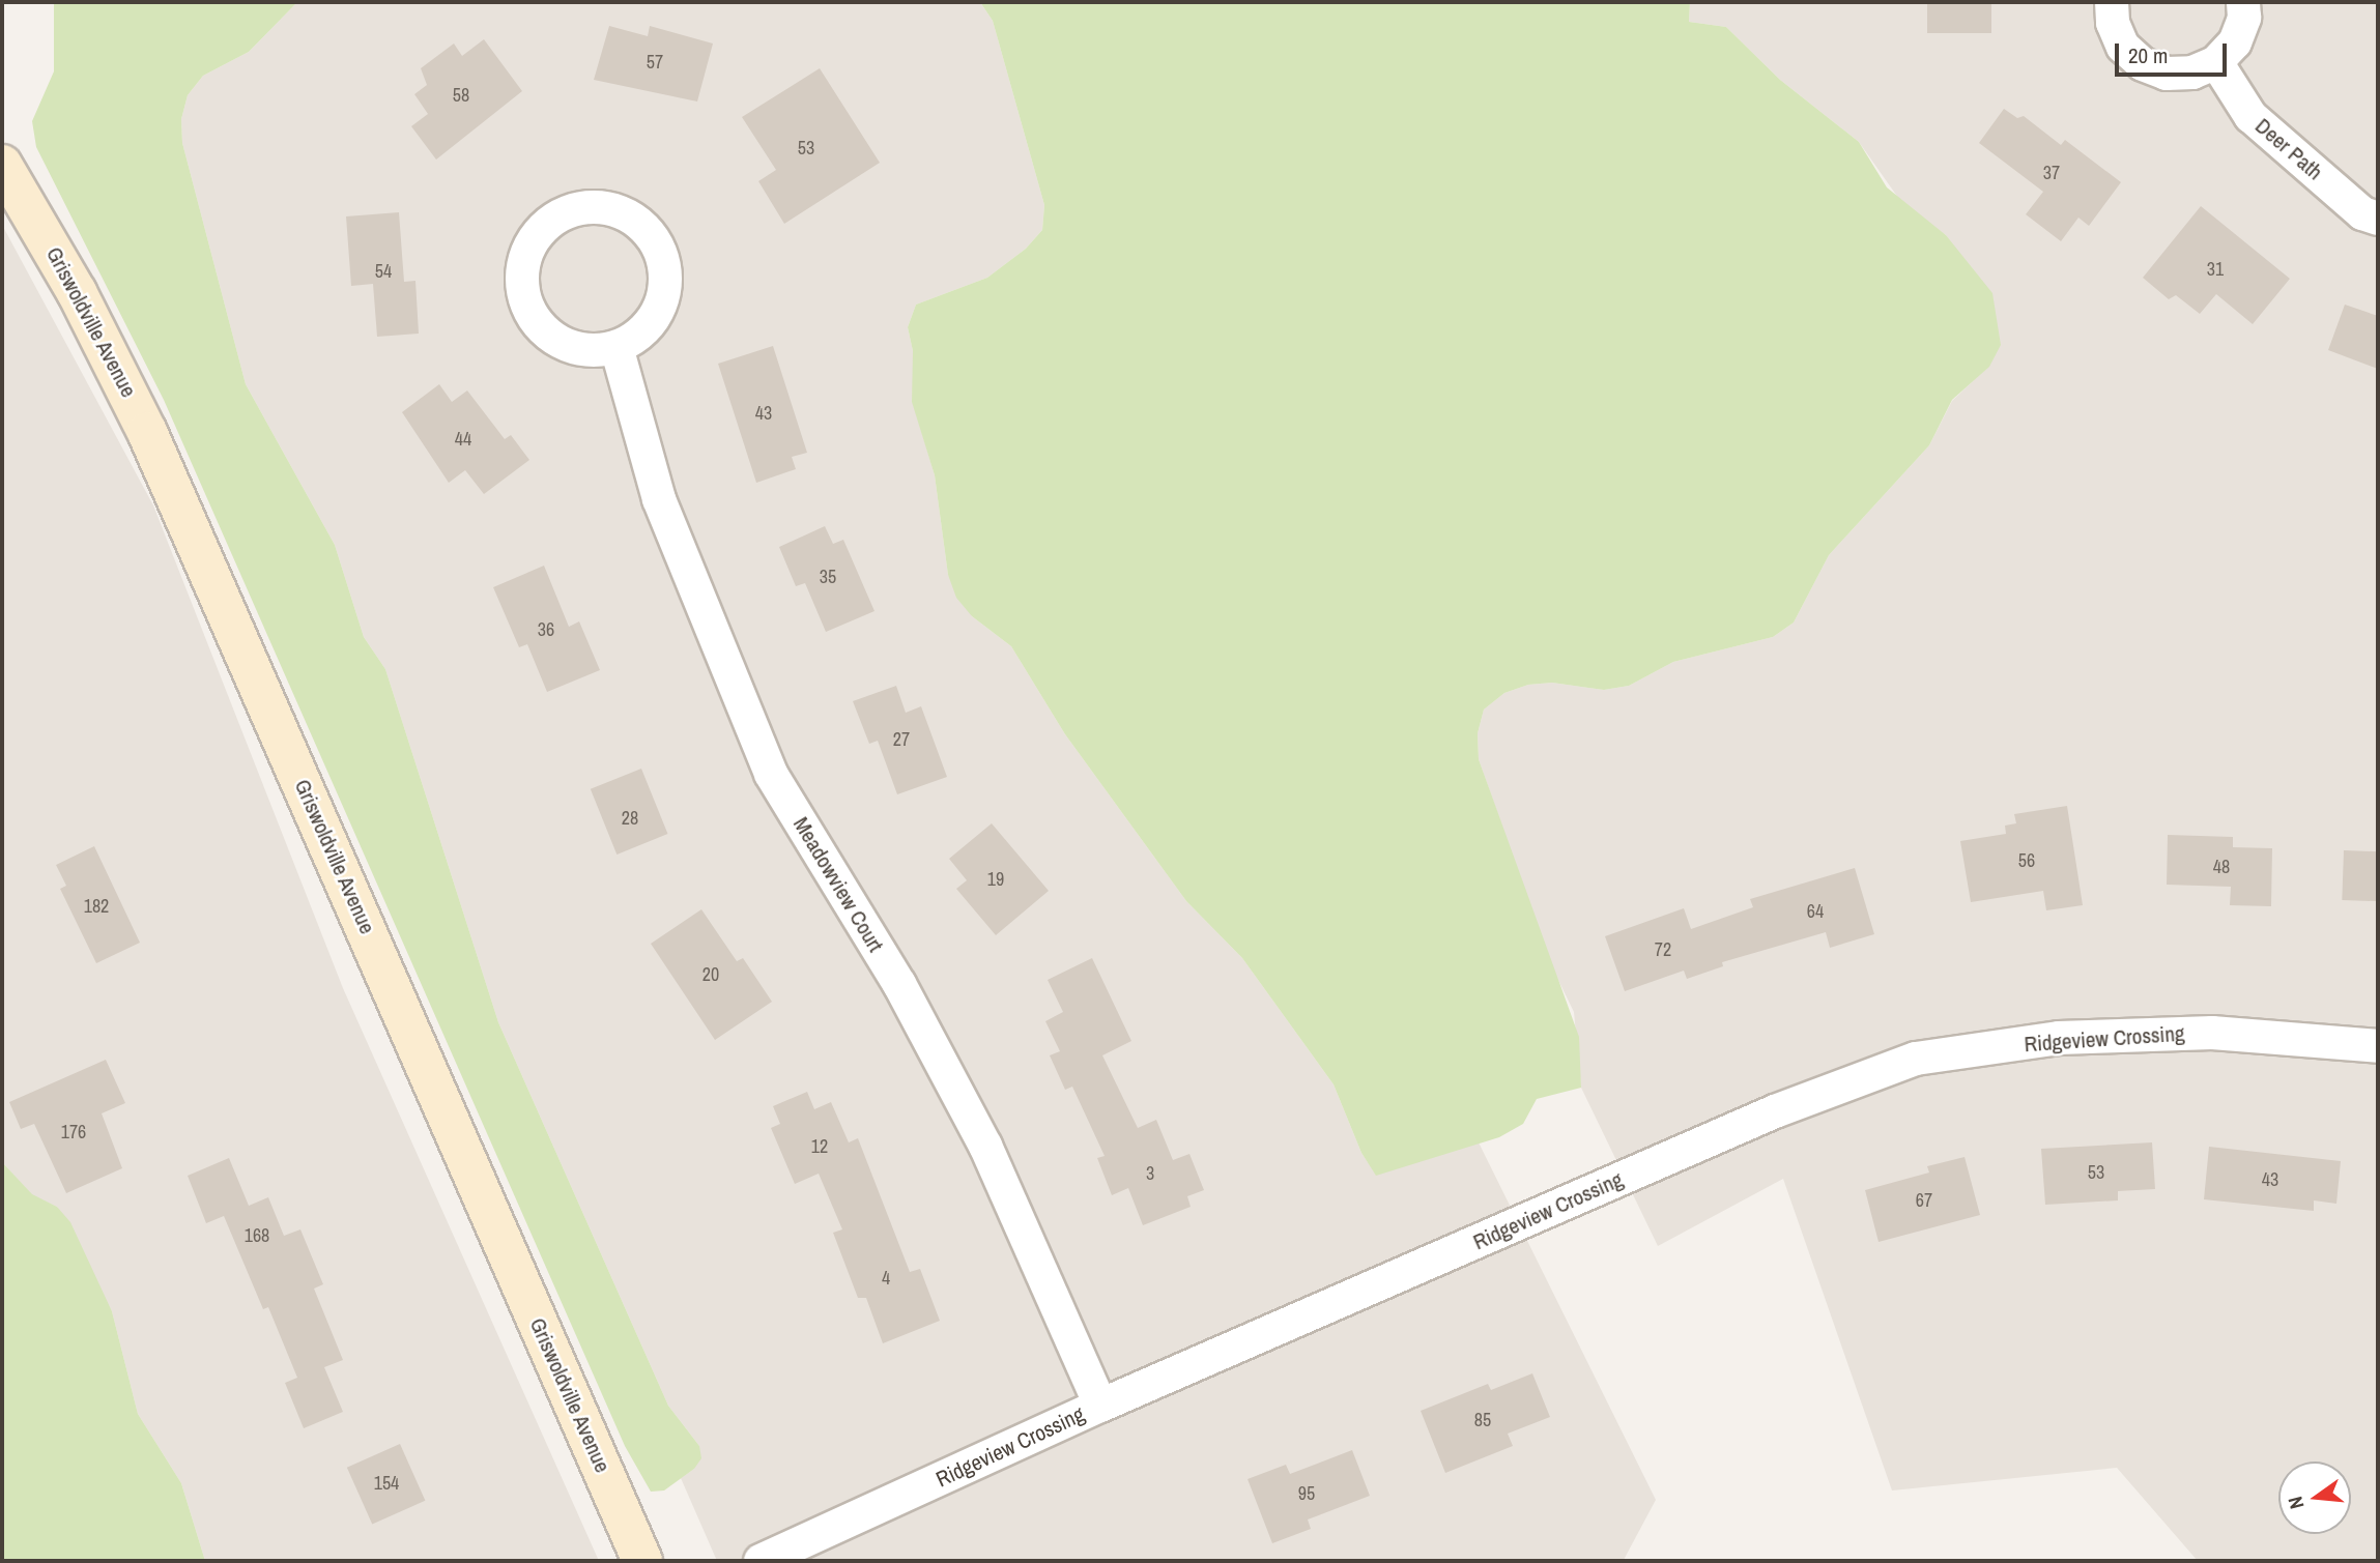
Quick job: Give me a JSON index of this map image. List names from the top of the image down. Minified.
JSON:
{"streets":{"street":["Deer Path","Griswoldville Avenue","Meadowview Court","Ridgeview Crossing"]},"crossings":[["Meadowview Court","Ridgeview Crossing"]],"house_numbers":["57","58","53","37","31","54","43","44","35","36","27","28","56","48","19","182","64","72","20","176","12","53","3","43","67","168","4","85","154","95"],"scale_bar":"20 m","north":"left"}
